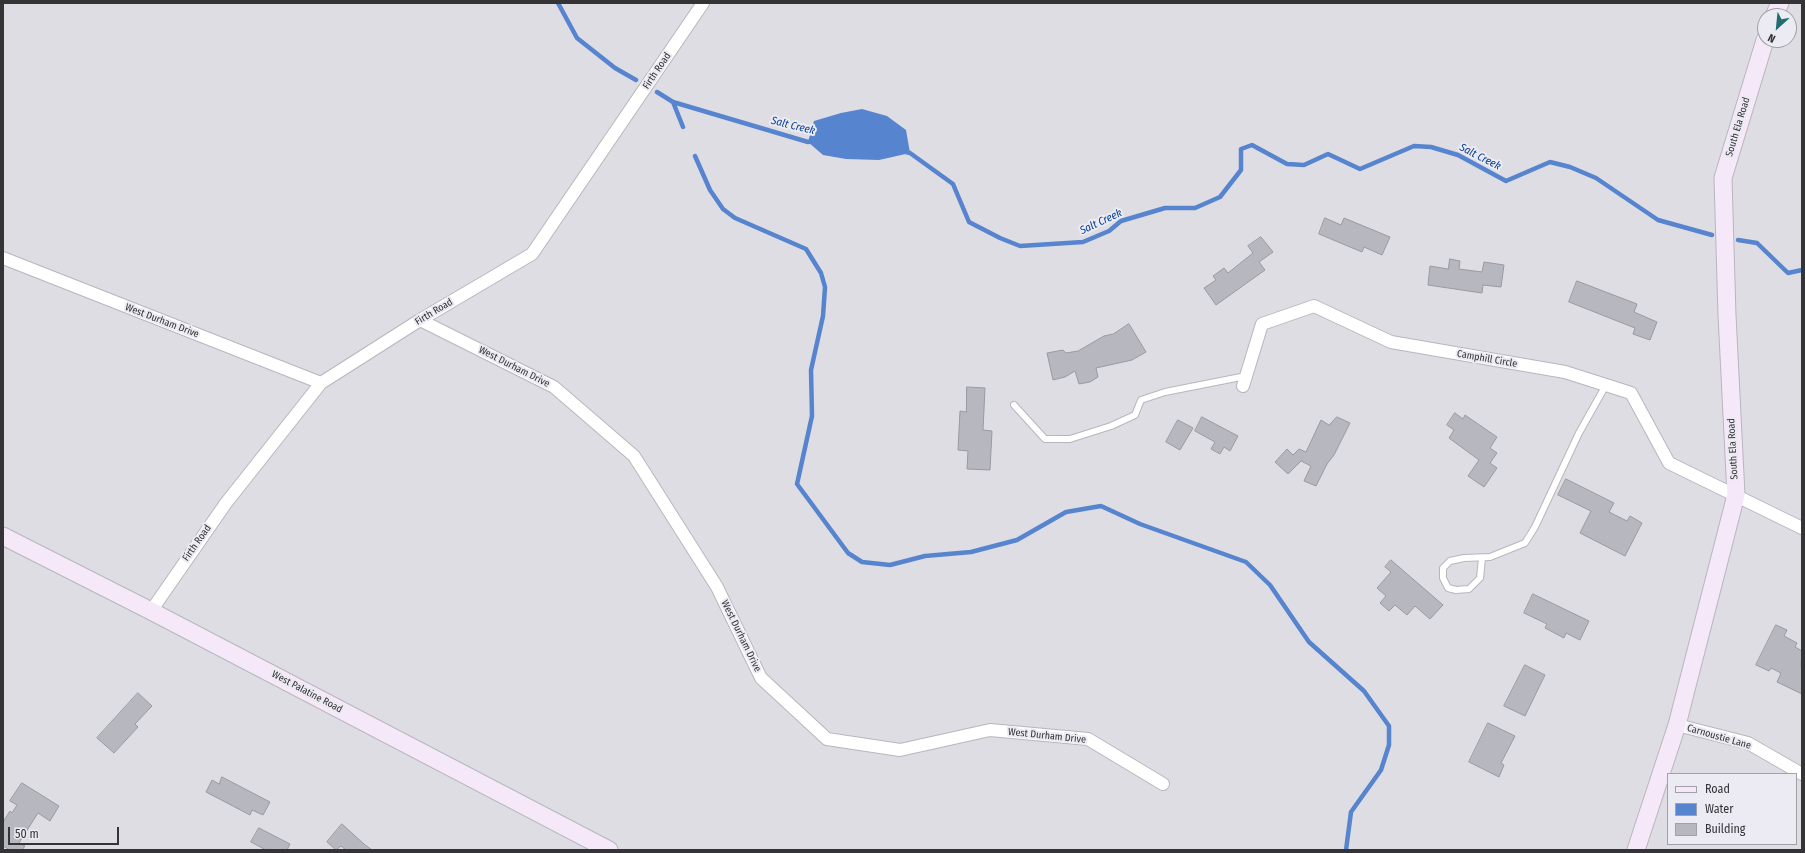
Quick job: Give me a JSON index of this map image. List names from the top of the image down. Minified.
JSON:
{"streets":{"main road":["South Ela Road","West Palatine Road"],"street":["Firth Road","West Durham Drive","Camphill Circle","Carnoustie Lane"]},"crossings":[["Firth Road","West Durham Drive"],["Firth Road","West Palatine Road"],["South Ela Road","Camphill Circle"],["South Ela Road","Carnoustie Lane"]],"water":["Salt Creek"],"legend":["Road","Water","Building"],"scale_bar":"50 m","north":"bottom left"}
